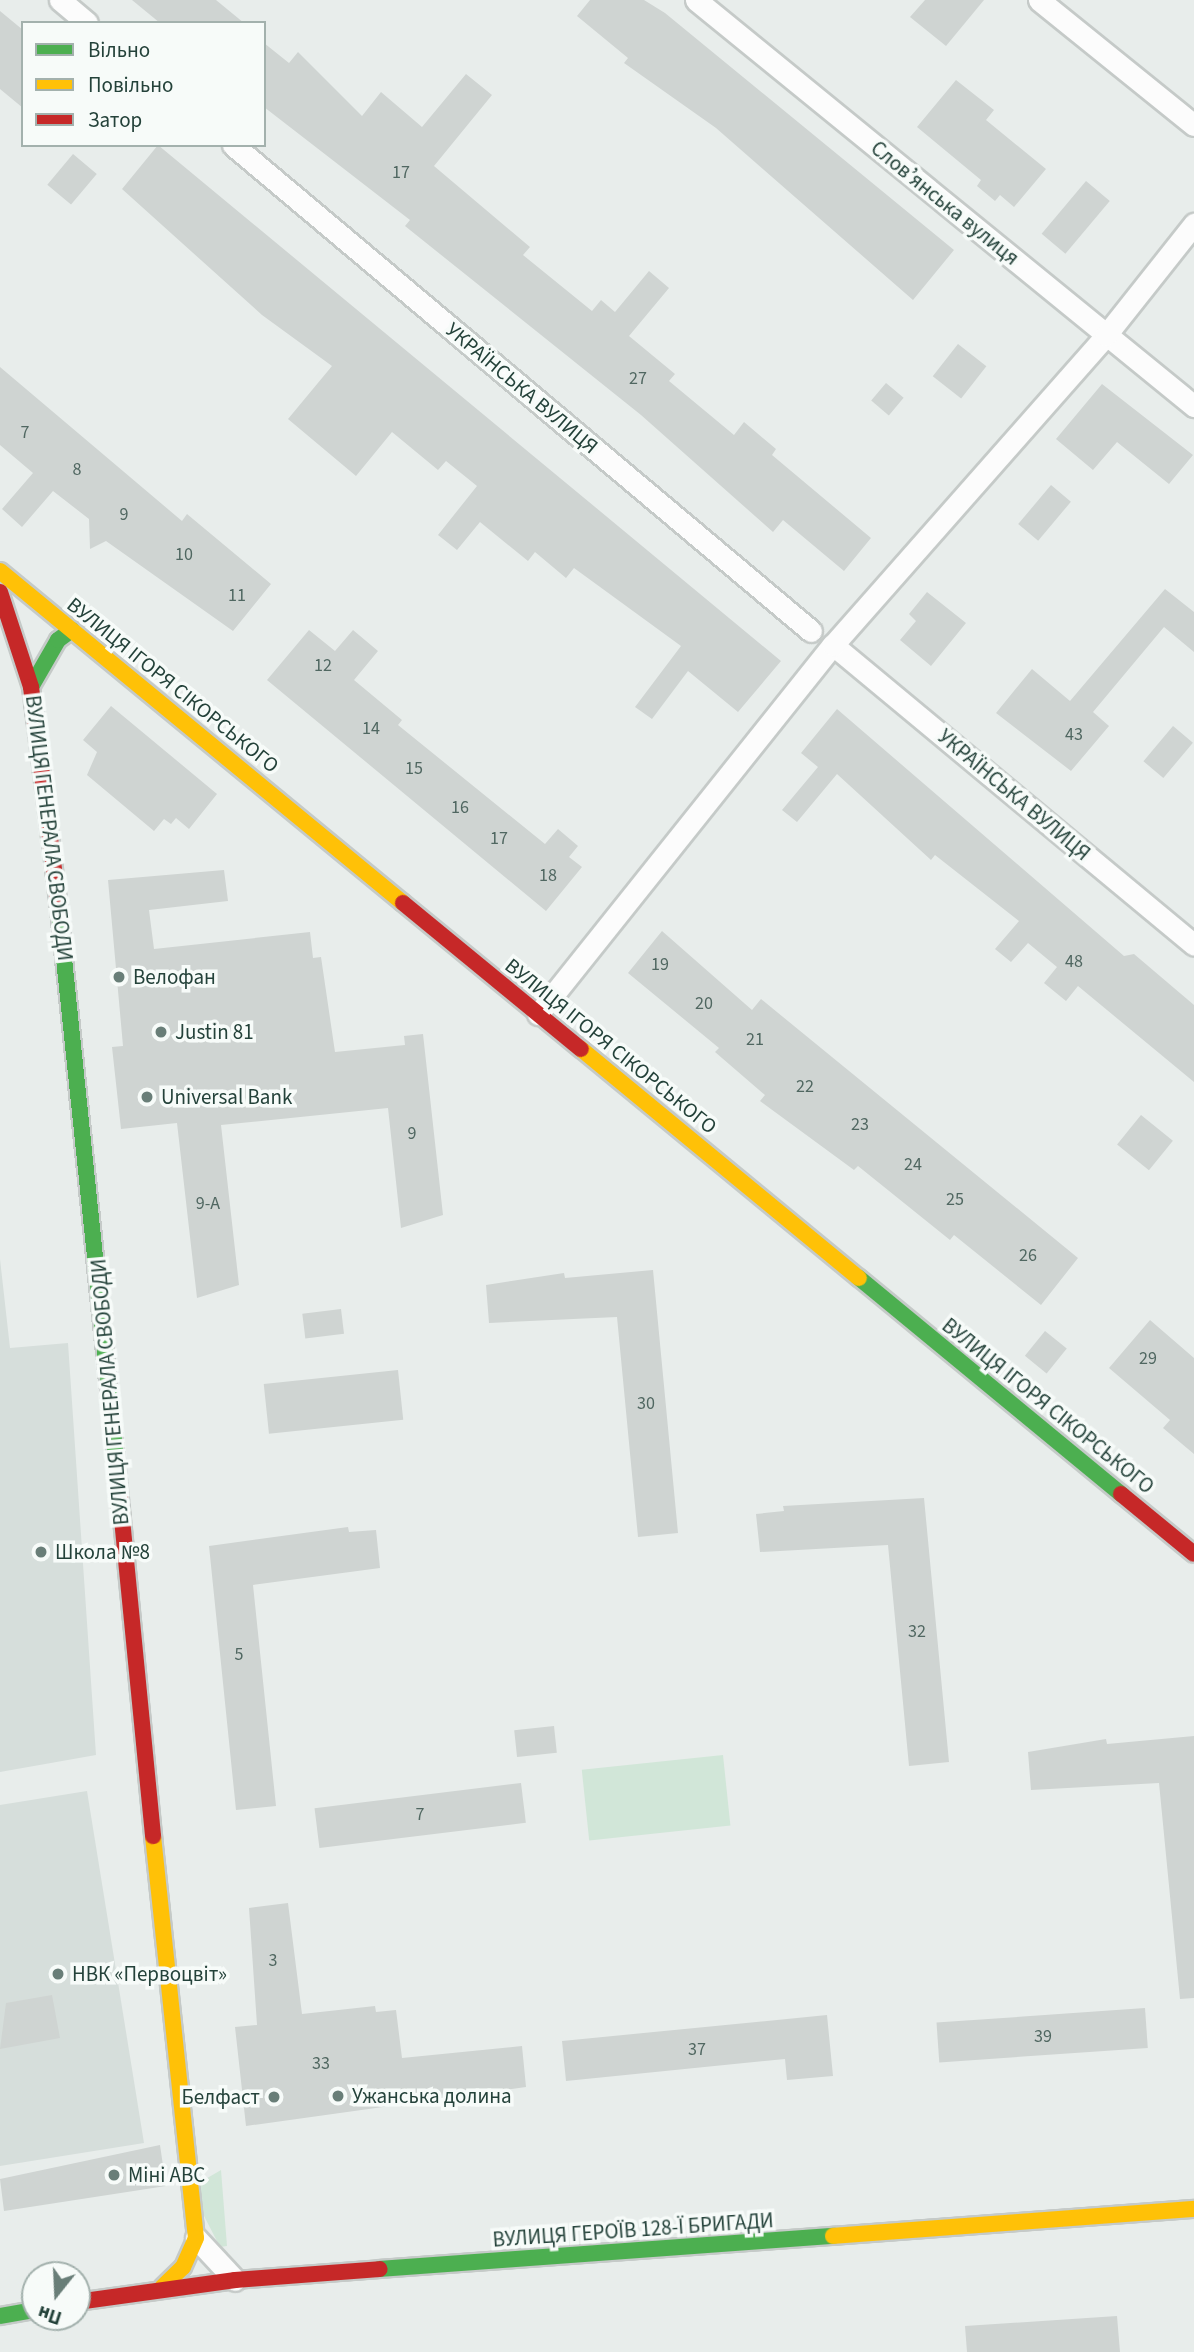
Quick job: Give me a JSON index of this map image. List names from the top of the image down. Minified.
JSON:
{"streets":{"street":["Словʼянська вулиця","УКРАЇНСЬКА ВУЛИЦЯ","ВУЛИЦЯ ІГОРЯ СІКОРСЬКОГО","ВУЛИЦЯ ГЕНЕРАЛА СВОБОДИ","ВУЛИЦЯ ГЕРОЇВ 128-Ї БРИГАДИ"]},"places":["Велофан","Justin 81","Universal Bank","Школа №8","НВК «Первоцвіт»","Ужанська долина","Белфаст","Міні ABC"],"house_numbers":["17","27","7","8","9","10","11","12","14","43","15","16","17","18","48","19","20","21","22","23","9","24","25","9-А","26","29","30","32","5","7","3","39","37","33"],"legend":["Вільно","Повільно","Затор"],"north":"bottom"}
